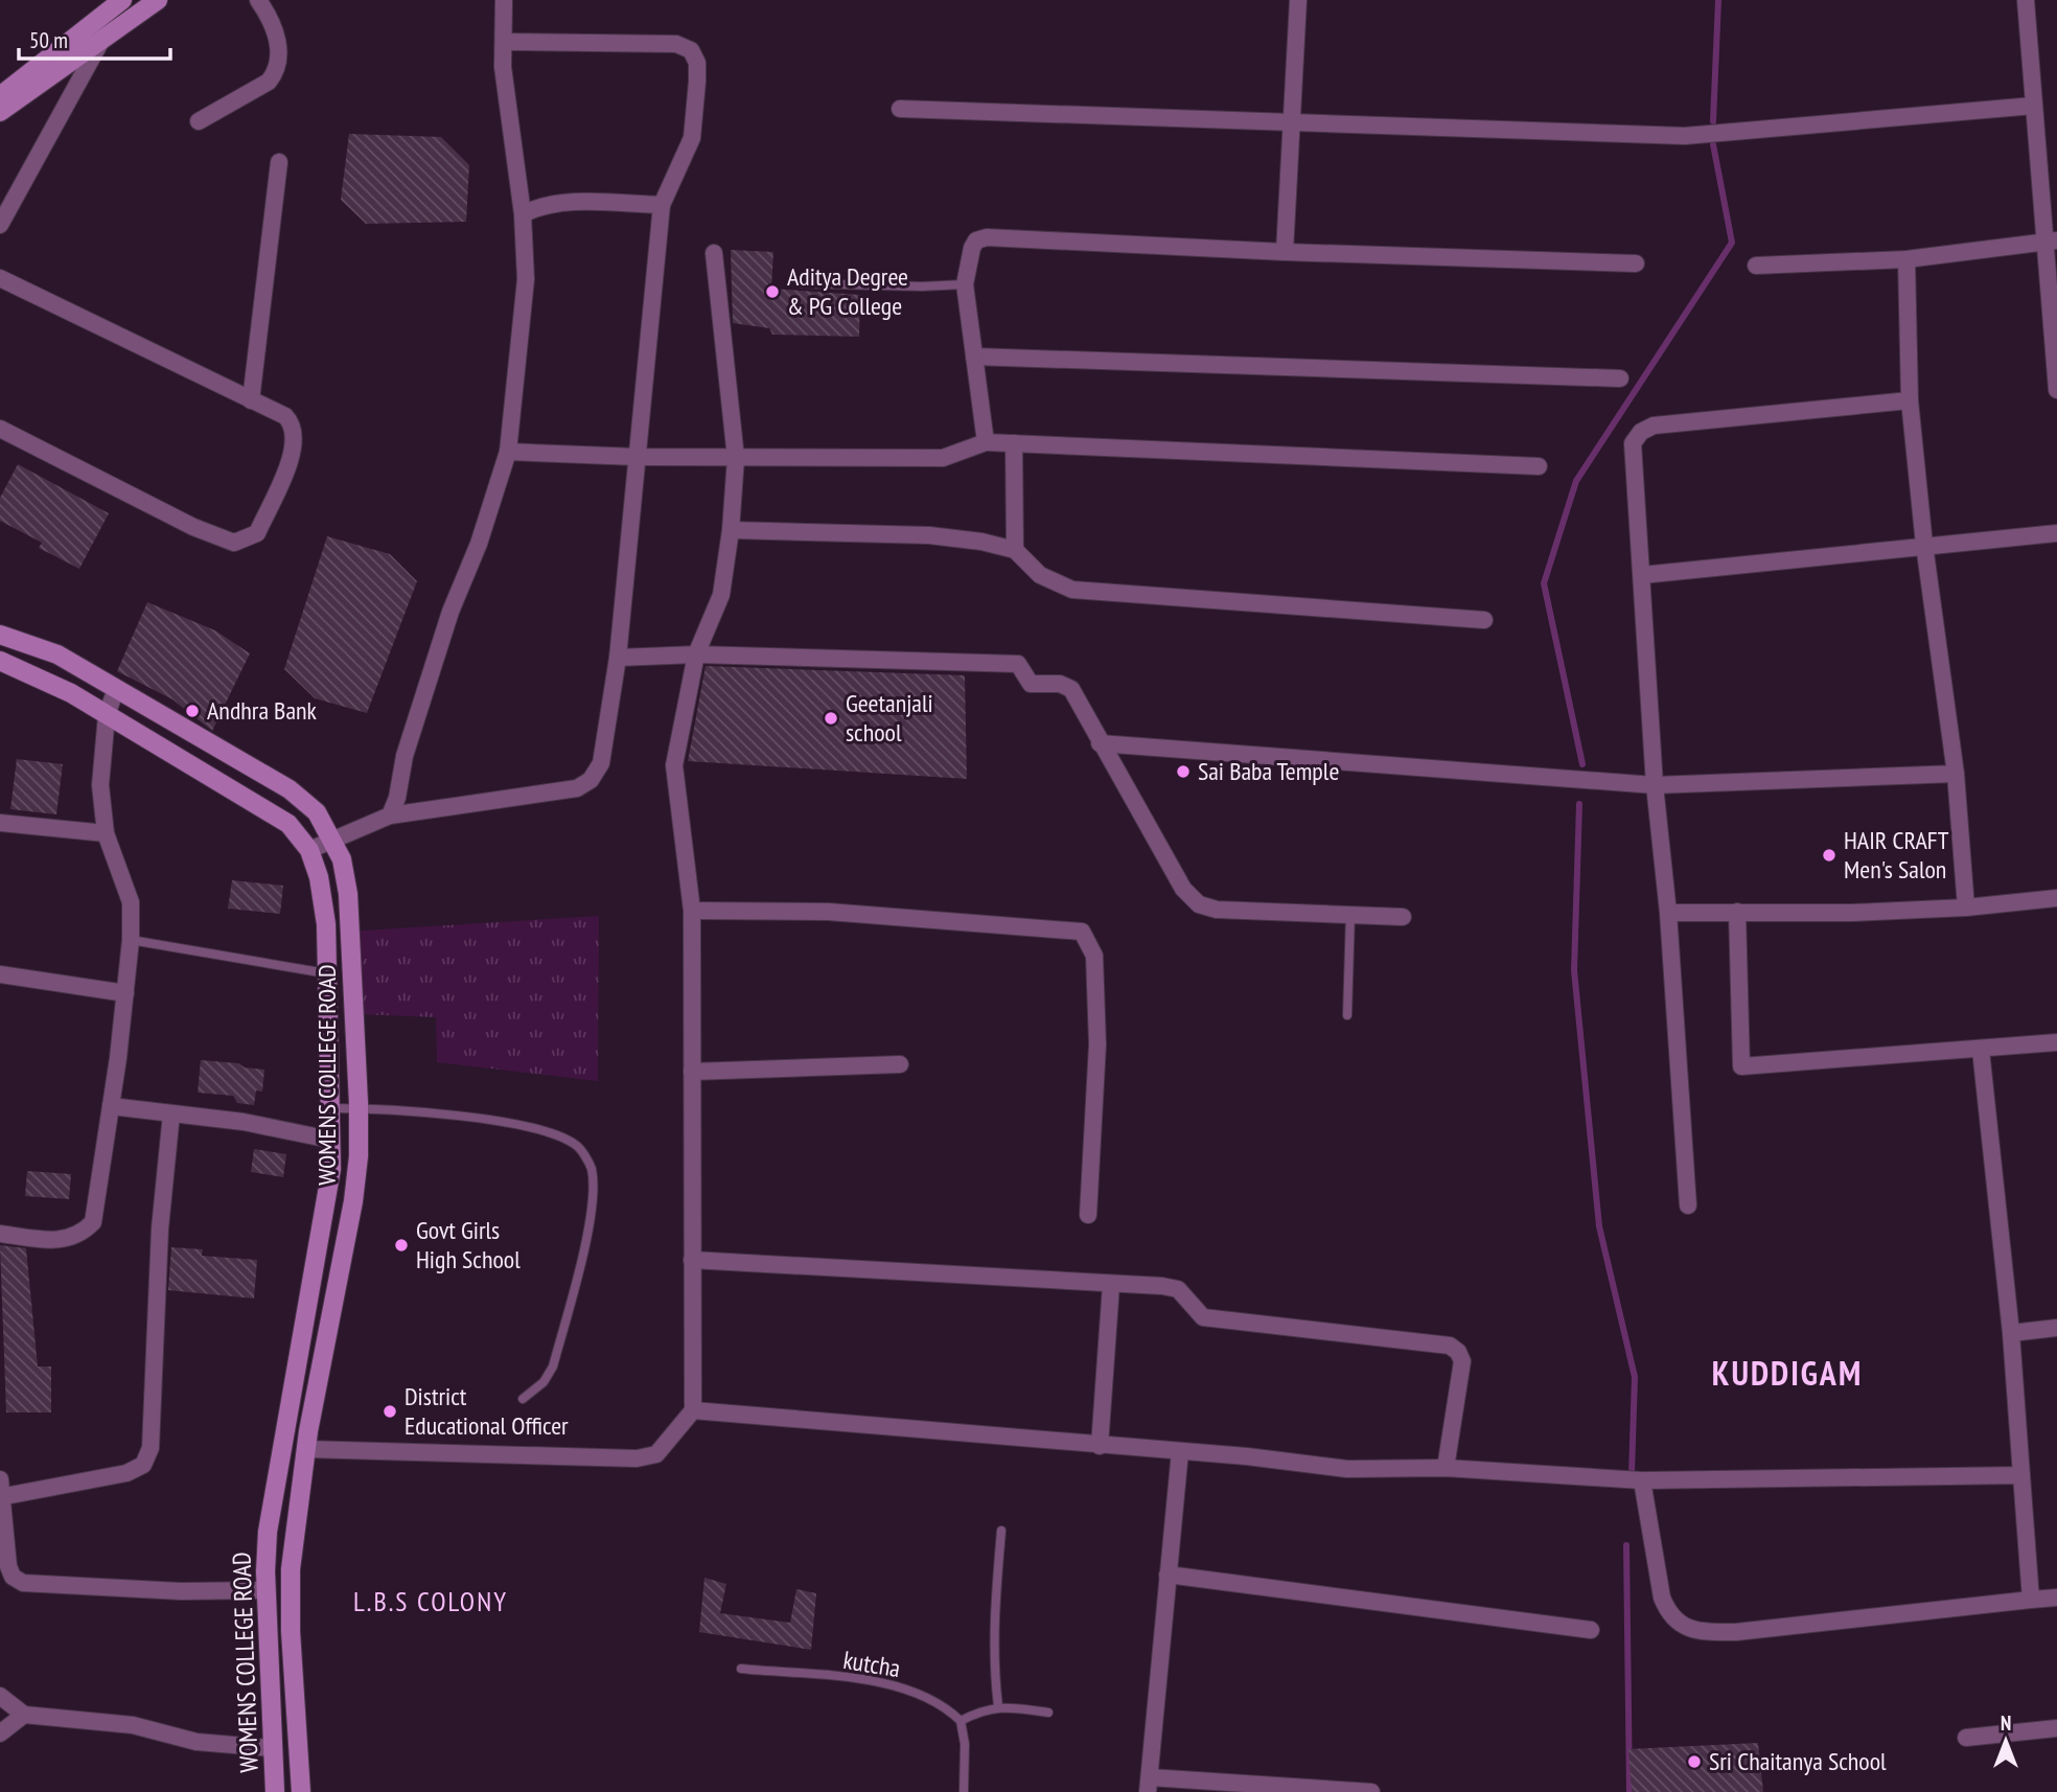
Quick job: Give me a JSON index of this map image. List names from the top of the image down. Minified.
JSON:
{"streets":{"main road":["WOMENS COLLEGE ROAD"],"lane":["kutcha"]},"districts":["KUDDIGAM","L.B.S COLONY"],"places":["Aditya Degree & PG College","Andhra Bank","Geetanjali school","Sai Baba Temple","HAIR CRAFT Men's Salon","Govt Girls High School","District Educational Officer","Sri Chaitanya School"],"scale_bar":"50 m","north":"top"}
